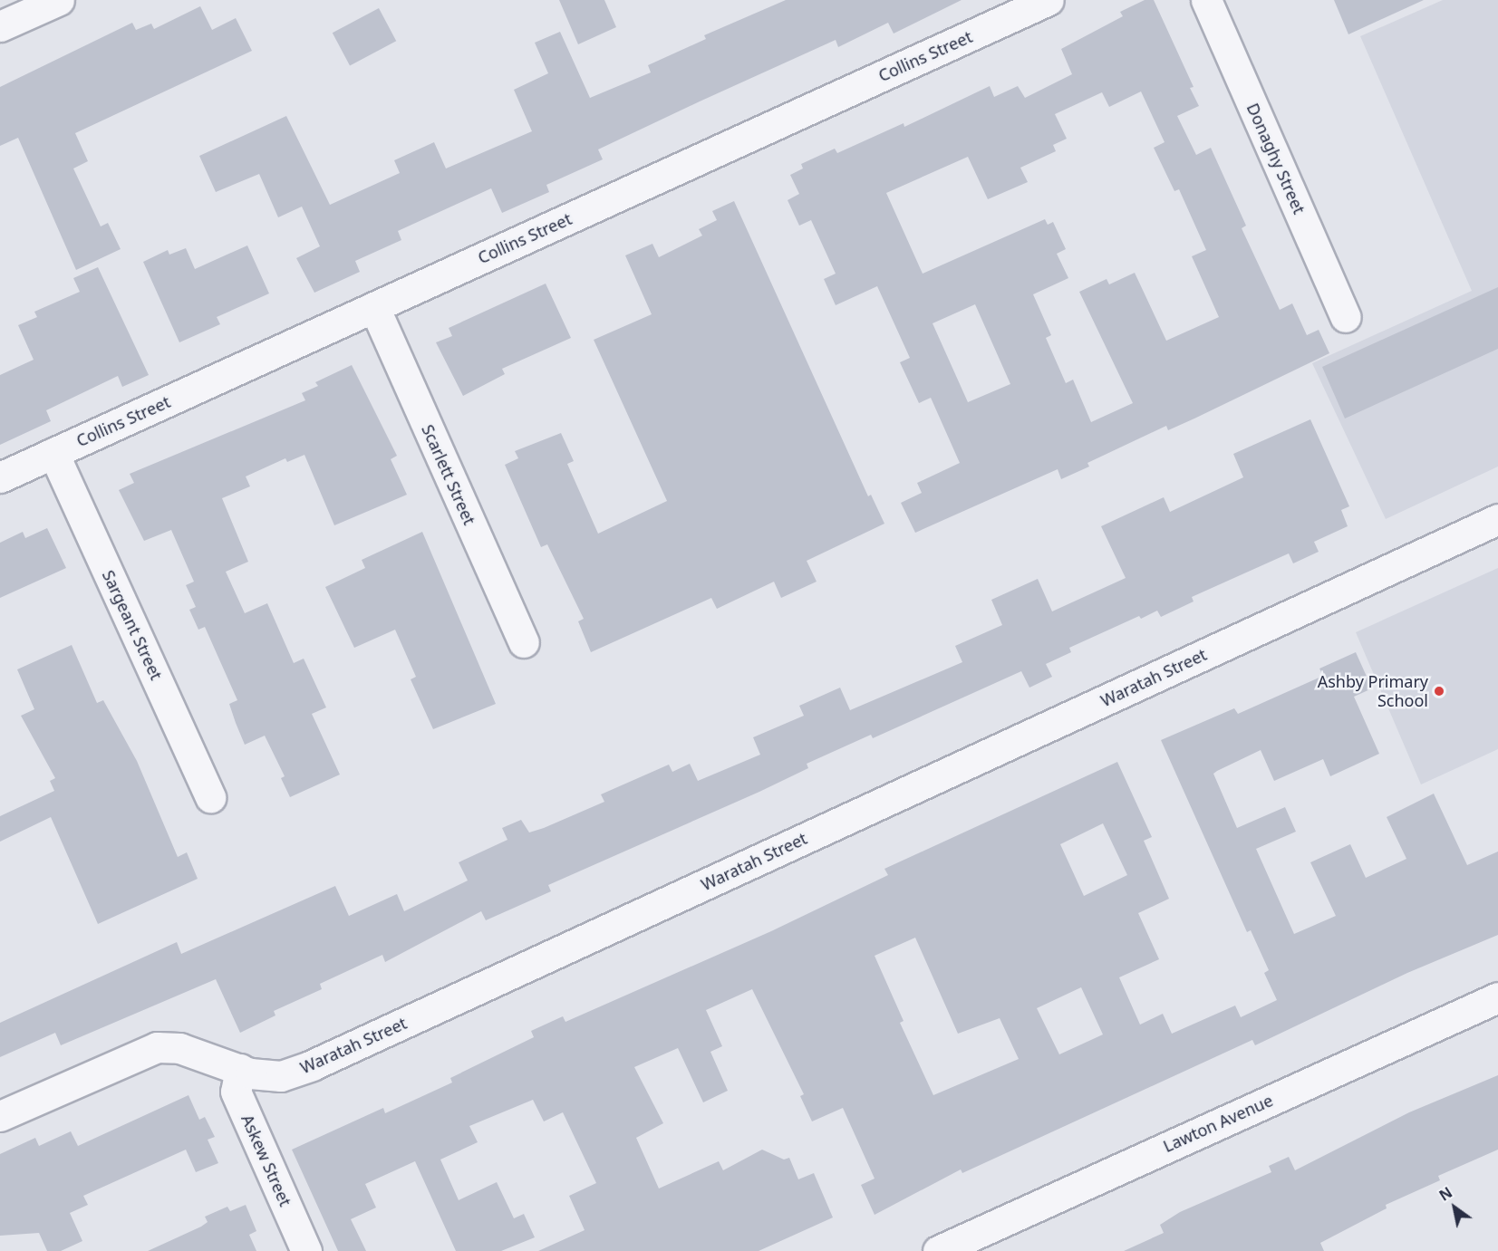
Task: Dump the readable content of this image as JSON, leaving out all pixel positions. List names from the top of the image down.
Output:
{
  "streets": {
    "street": [
      "Collins Street",
      "Donaghy Street",
      "Scarlett Street",
      "Sargeant Street",
      "Waratah Street",
      "Lawton Avenue",
      "Askew Street"
    ]
  },
  "crossings": [
    ["Collins Street", "Scarlett Street"],
    ["Collins Street", "Sargeant Street"],
    ["Waratah Street", "Askew Street"]
  ],
  "places": ["Ashby Primary School"],
  "north": "top left"
}
